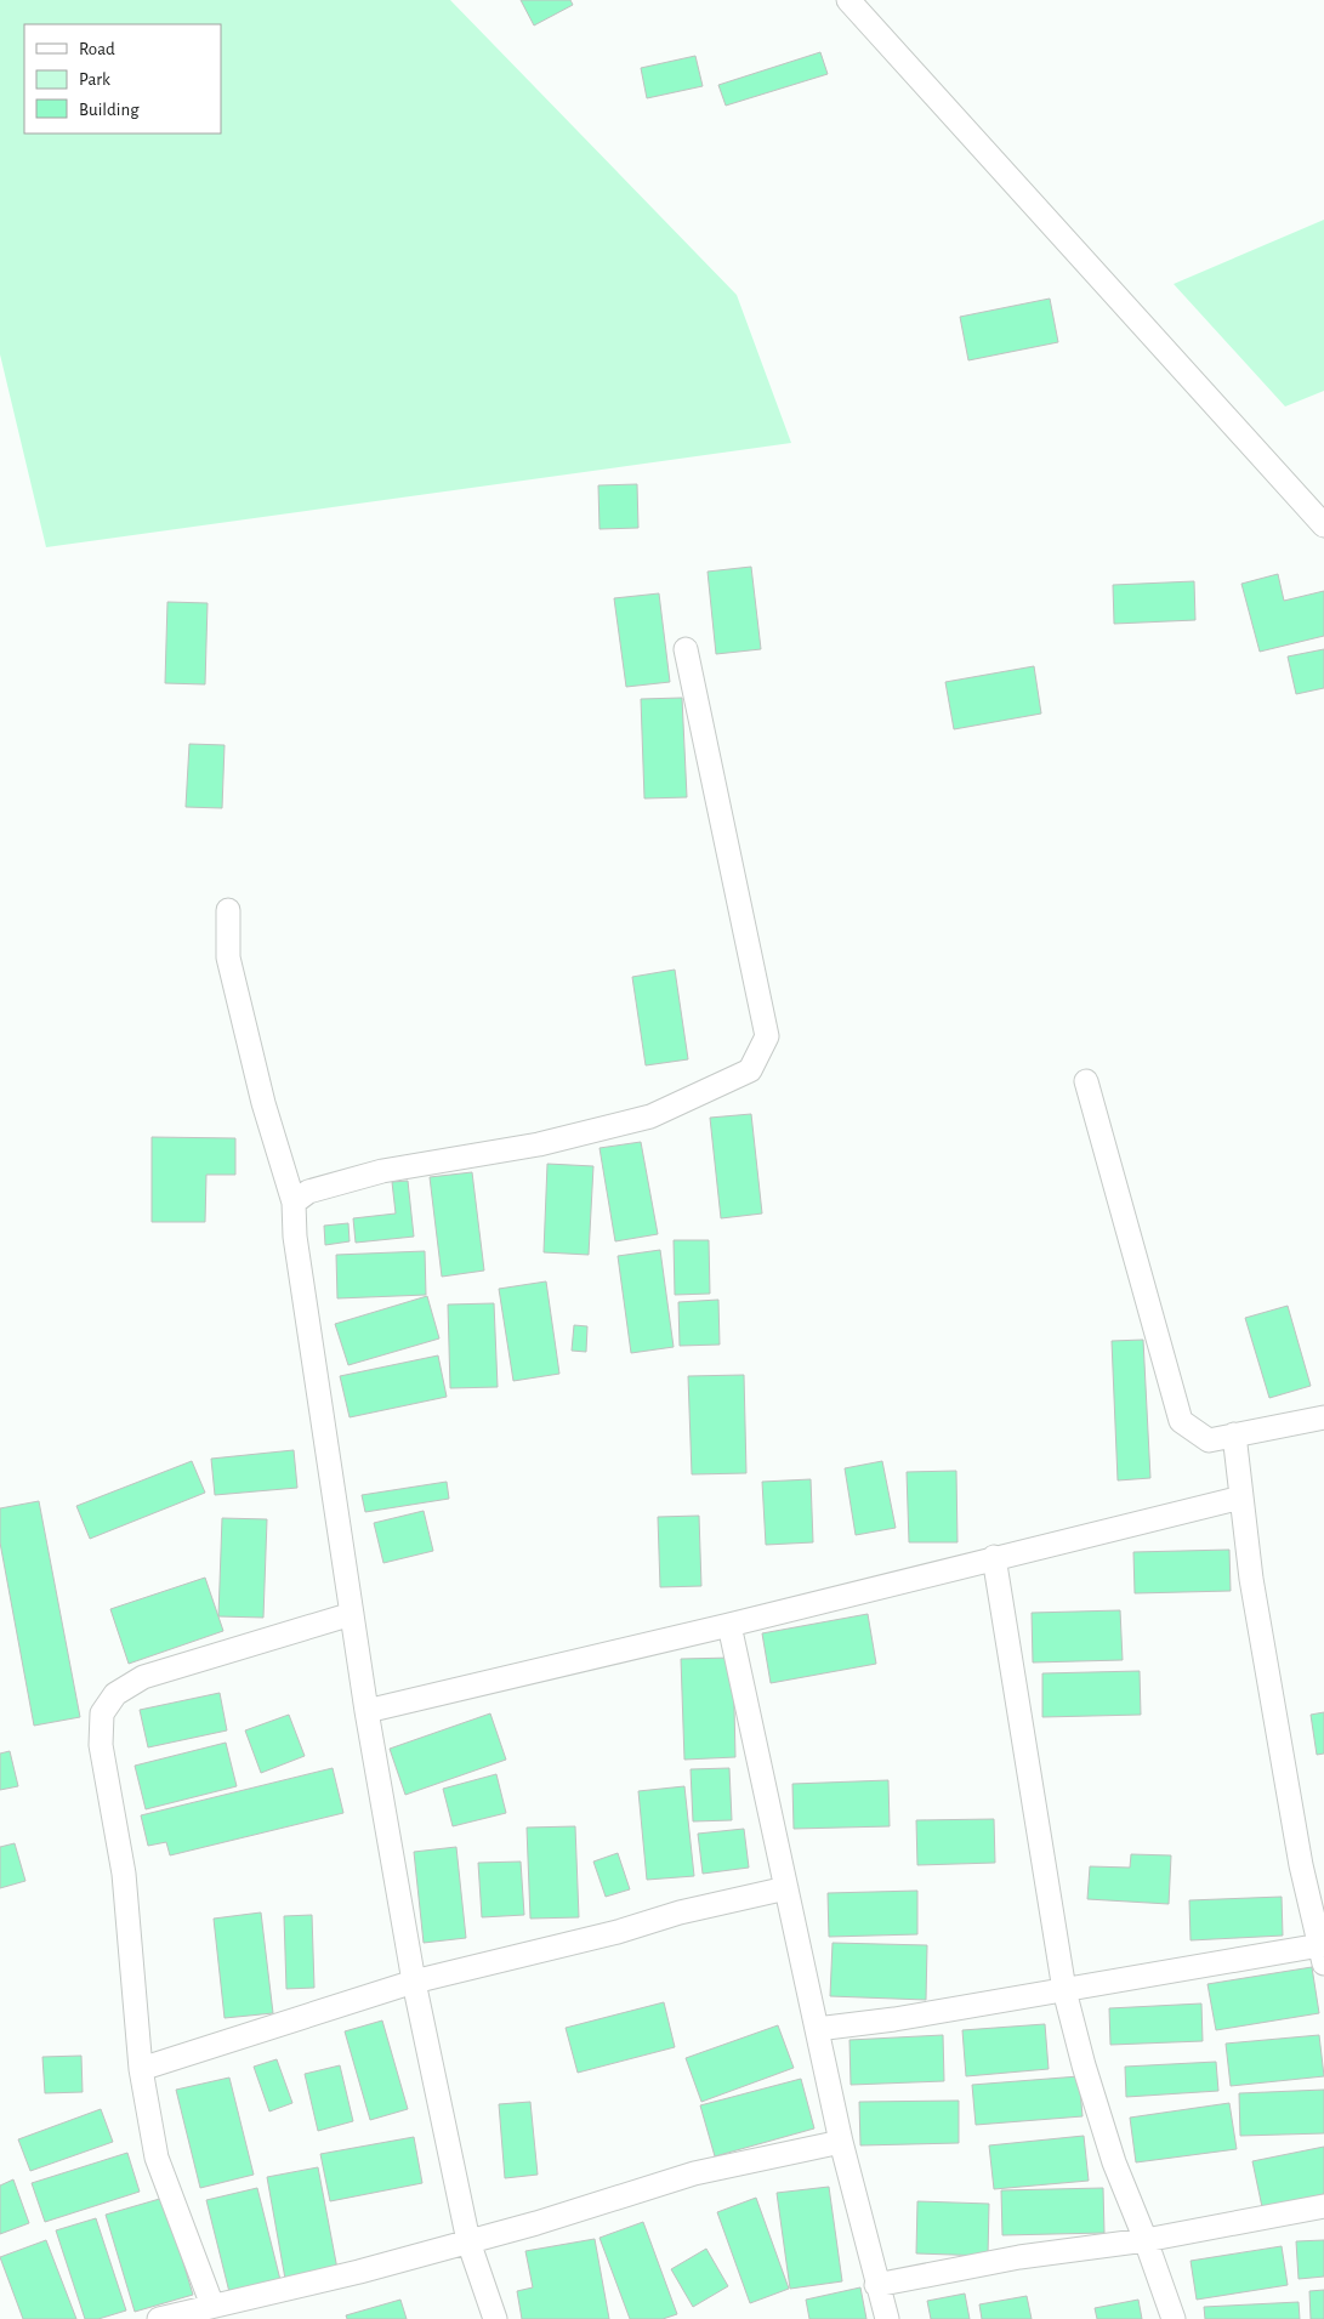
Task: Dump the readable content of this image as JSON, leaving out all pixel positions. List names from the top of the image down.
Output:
{
  "legend": ["Road", "Park", "Building"]
}
